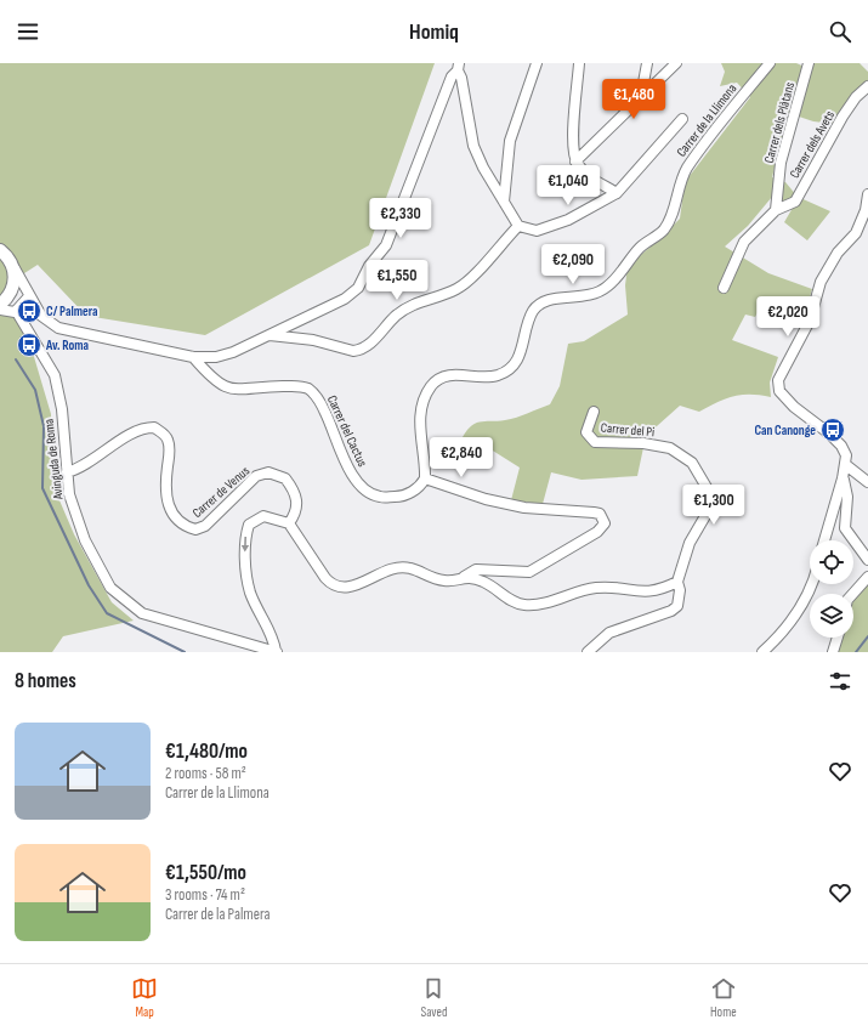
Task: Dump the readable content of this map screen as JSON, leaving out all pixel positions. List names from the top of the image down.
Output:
{
  "streets": {
    "street": [
      "Carrer de la Llimona",
      "Carrer dels Plàtans",
      "Carrer dels Avets",
      "Carrer del Pi",
      "Carrer del Cactus",
      "Avinguda de Roma",
      "Carrer de Venus"
    ]
  },
  "crossings": [
    ["Carrer de la Llimona", "Carrer del Cactus"],
    ["Carrer dels Plàtans", "Carrer dels Avets"],
    ["Avinguda de Roma", "Carrer de Venus"]
  ],
  "places": {
    "bus stop": ["C/ Palmera", "Av. Roma", "Can Canonge"]
  },
  "page": {
    "header": "Homiq",
    "price": [
      "€1,480",
      "€1,040",
      "€2,330",
      "€2,090",
      "€1,550",
      "€2,020",
      "€2,840",
      "€1,300"
    ],
    "heading": "8 homes",
    "list": [
      {
        "name": "€1,480/mo",
        "note": "2 rooms · 58 m² · Carrer de la Llimona"
      },
      {
        "name": "€1,550/mo",
        "note": "3 rooms · 74 m² · Carrer de la Palmera"
      }
    ],
    "tabs": ["Map", "Saved", "Home"]
  }
}
